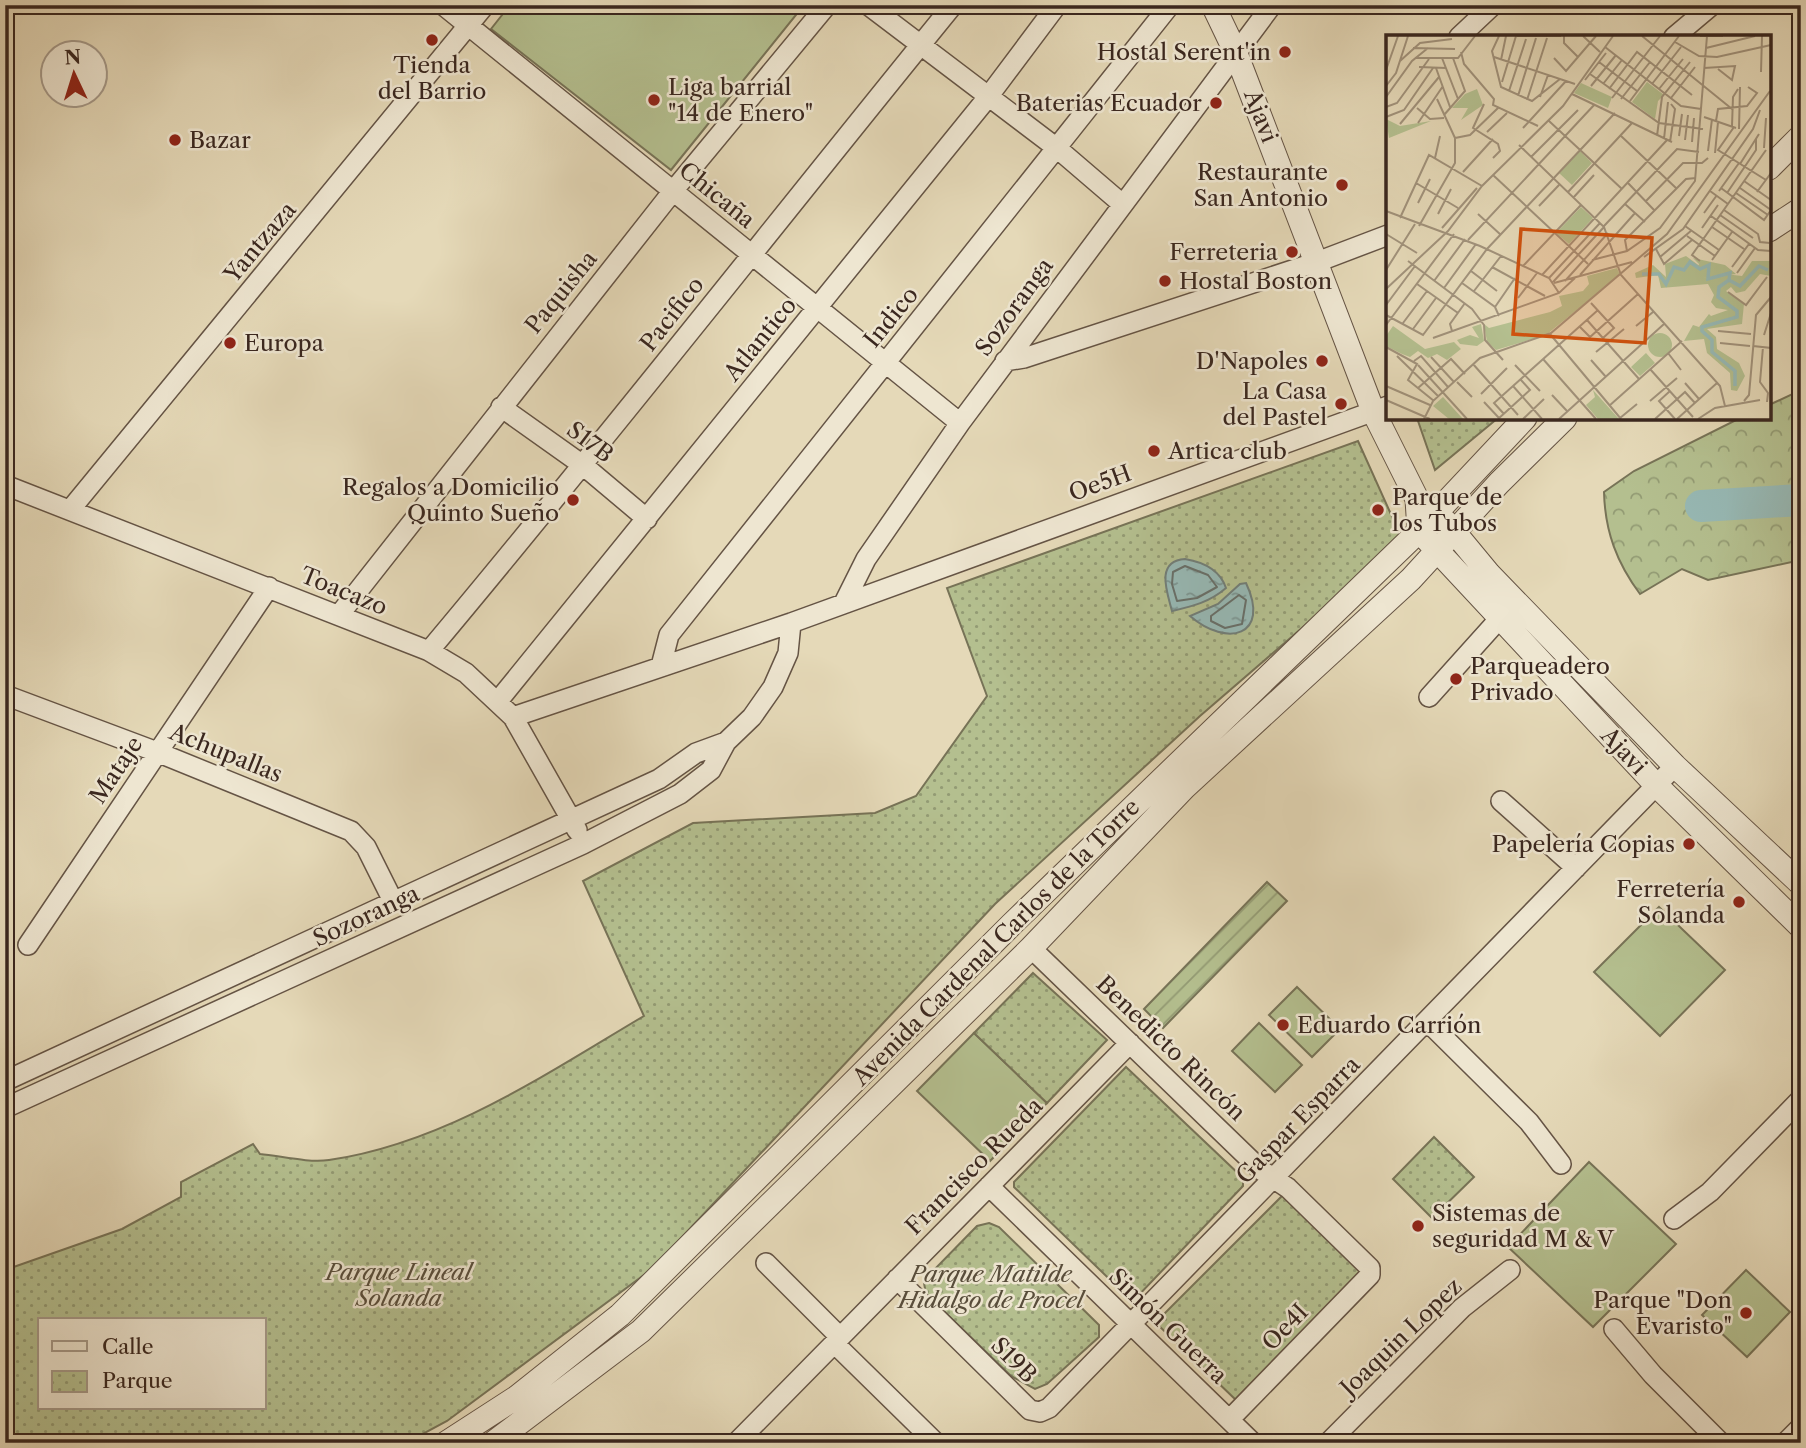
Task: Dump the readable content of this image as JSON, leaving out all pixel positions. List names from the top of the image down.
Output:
{
  "streets": {
    "street": [
      "Ajavi",
      "Chicaña",
      "Yantzaza",
      "Paquisha",
      "Sozoranga",
      "Pacifico",
      "Indico",
      "Atlantico",
      "S17B",
      "Oe5H",
      "Toacazo",
      "Achupallas",
      "Mataje",
      "Avenida Cardenal Carlos de la Torre",
      "Benedicto Rincón",
      "Gaspar Esparra",
      "Francisco Rueda",
      "Simón Guerra",
      "Oe4I",
      "Joaquin Lopez",
      "S19B"
    ]
  },
  "crossings": [
    ["Ajavi", "Sozoranga"],
    ["Ajavi", "Oe5H"],
    ["Ajavi", "Avenida Cardenal Carlos de la Torre"],
    ["Ajavi", "Gaspar Esparra"],
    ["Chicaña", "Yantzaza"],
    ["Chicaña", "Paquisha"],
    ["Chicaña", "Sozoranga"],
    ["Chicaña", "Pacifico"],
    ["Chicaña", "Indico"],
    ["Chicaña", "Atlantico"],
    ["Yantzaza", "Toacazo"],
    ["Paquisha", "S17B"],
    ["Paquisha", "Toacazo"],
    ["Sozoranga", "Oe5H"],
    ["Sozoranga", "Toacazo"],
    ["Sozoranga", "Achupallas"],
    ["Pacifico", "S17B"],
    ["Pacifico", "Toacazo"],
    ["Atlantico", "S17B"],
    ["Atlantico", "Toacazo"],
    ["Toacazo", "Mataje"],
    ["Achupallas", "Mataje"],
    ["Avenida Cardenal Carlos de la Torre", "Benedicto Rincón"],
    ["Benedicto Rincón", "Gaspar Esparra"],
    ["Benedicto Rincón", "Francisco Rueda"],
    ["Benedicto Rincón", "Oe4I"],
    ["Gaspar Esparra", "Simón Guerra"],
    ["Gaspar Esparra", "S19B"],
    ["Francisco Rueda", "Simón Guerra"],
    ["Francisco Rueda", "S19B"],
    ["Simón Guerra", "Oe4I"]
  ],
  "parks": ["Parque Lineal Solanda", "Parque Matilde Hidalgo de Procel"],
  "places": [
    "Tienda del Barrio",
    "Hostal Serent'in",
    "Liga barrial \"14 de Enero\"",
    "Baterias Ecuador",
    "Bazar",
    "Restaurante San Antonio",
    "Ferreteria",
    "Hostal Boston",
    "Europa",
    "D'Napoles",
    "La Casa del Pastel",
    "Artica club",
    "Regalos a Domicilio Quinto Sueño",
    "Parque de los Tubos",
    "Parqueadero Privado",
    "Papelería Copias",
    "Ferretería Solanda",
    "Eduardo Carrión",
    "Sistemas de seguridad M & V",
    "Parque \"Don Evaristo\""
  ],
  "legend": ["Calle", "Parque"],
  "north": "top"
}
